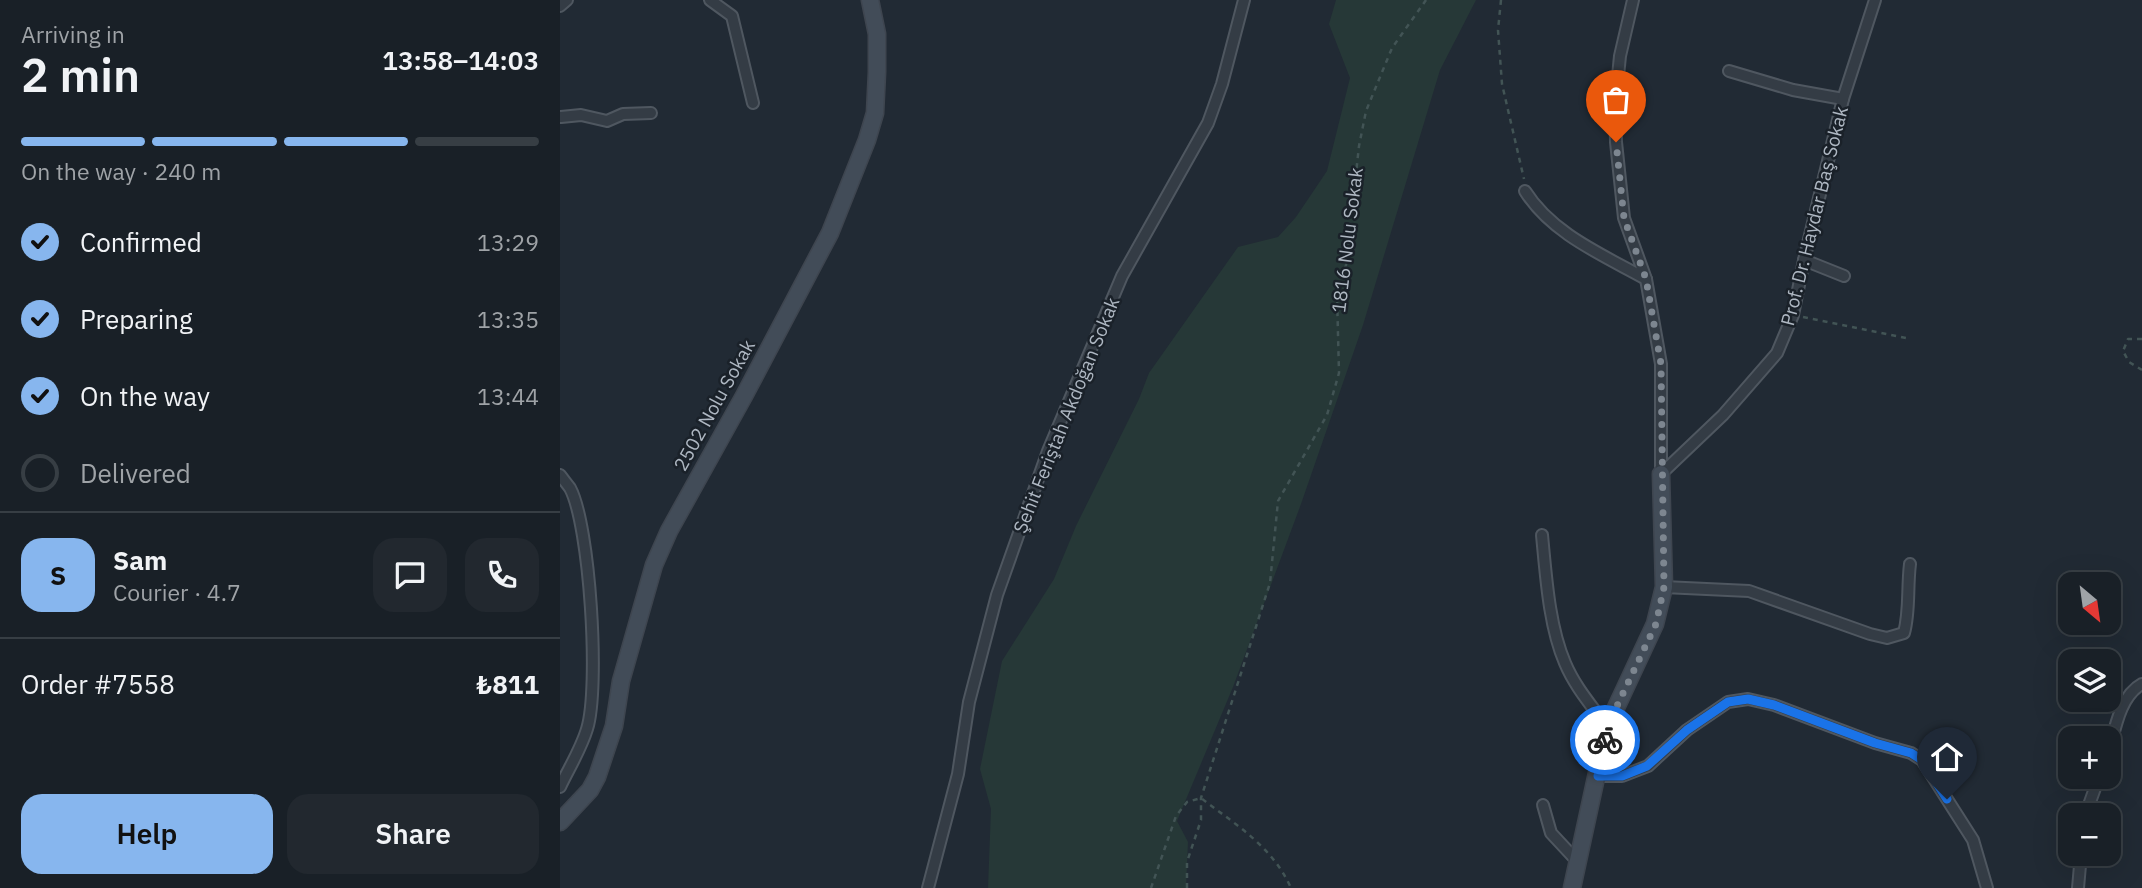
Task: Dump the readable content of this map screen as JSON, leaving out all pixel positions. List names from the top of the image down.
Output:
{
  "streets": {
    "street": ["Prof. Dr. Haydar Baş Sokak", "2502 Nolu Sokak", "Şehit Feriştah Akdoğan Sokak"],
    "path": ["1816 Nolu Sokak"]
  },
  "north": "bottom right",
  "page": {
    "heading": ["2 min", "Arriving in", "13:58–14:03"],
    "panel": [
      "Sam",
      "Courier · 4.7",
      "Order #7558",
      "₺811"
    ],
    "bar": "On the way · 240 m",
    "list": [
      ["Confirmed", "13:29"],
      ["Preparing", "13:35"],
      ["On the way", "13:44"],
      "Delivered"
    ],
    "round": "S",
    "map_buttons": ["+", "−"],
    "buttons": ["Help", "Share"]
  }
}
